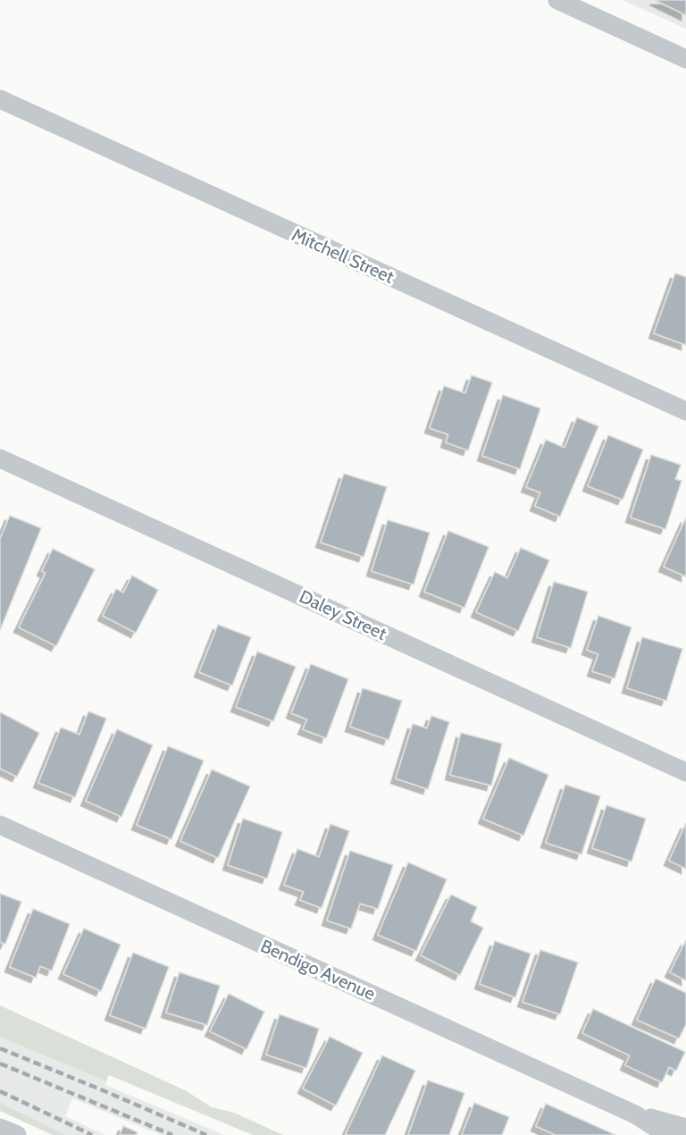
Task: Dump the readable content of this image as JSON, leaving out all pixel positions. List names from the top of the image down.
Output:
{
  "streets": {
    "street": ["Mitchell Street", "Daley Street", "Bendigo Avenue"]
  }
}
